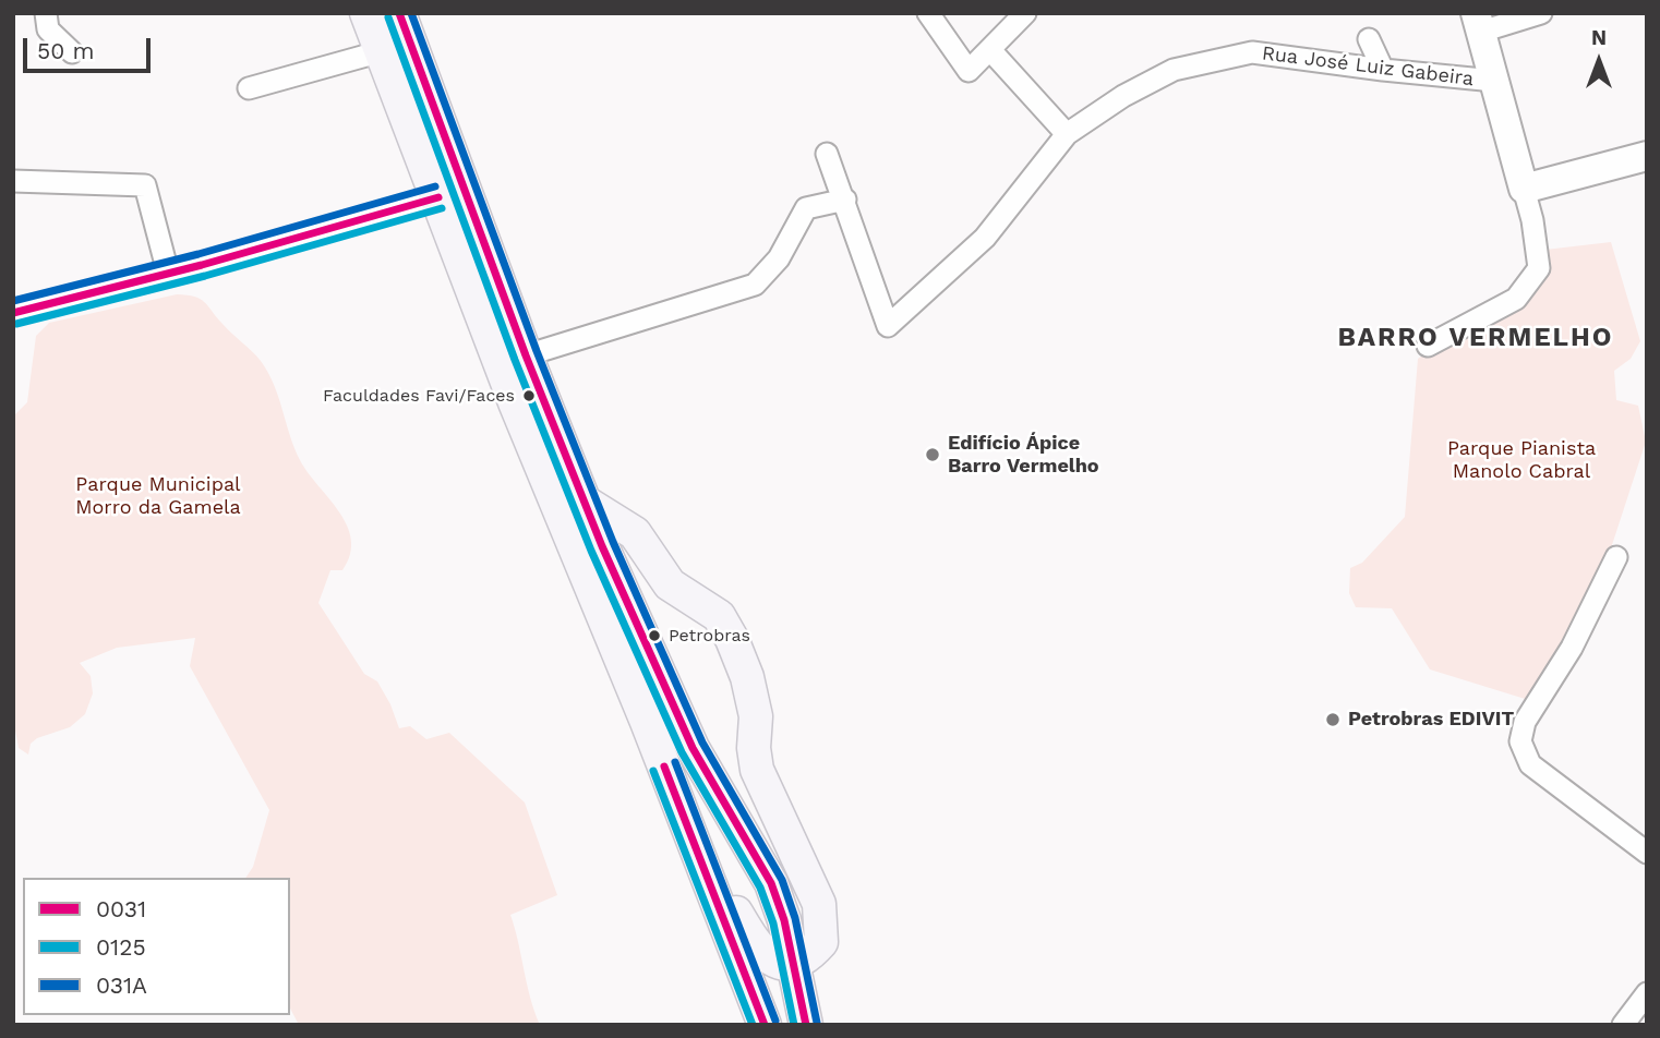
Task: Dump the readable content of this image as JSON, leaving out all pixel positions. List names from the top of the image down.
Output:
{
  "streets": {
    "street": ["Rua José Luiz Gabeira"]
  },
  "districts": ["BARRO VERMELHO"],
  "parks": ["Parque Pianista Manolo Cabral", "Parque Municipal Morro da Gamela"],
  "places": [
    "Faculdades Favi/Faces",
    "Edifício Ápice Barro Vermelho",
    "Petrobras",
    "Petrobras EDIVIT"
  ],
  "lines": ["transit line 0031", "transit line 031A", "transit line 0125"],
  "legend": ["0031", "0125", "031A"],
  "scale_bar": "50 m",
  "north": "top"
}
